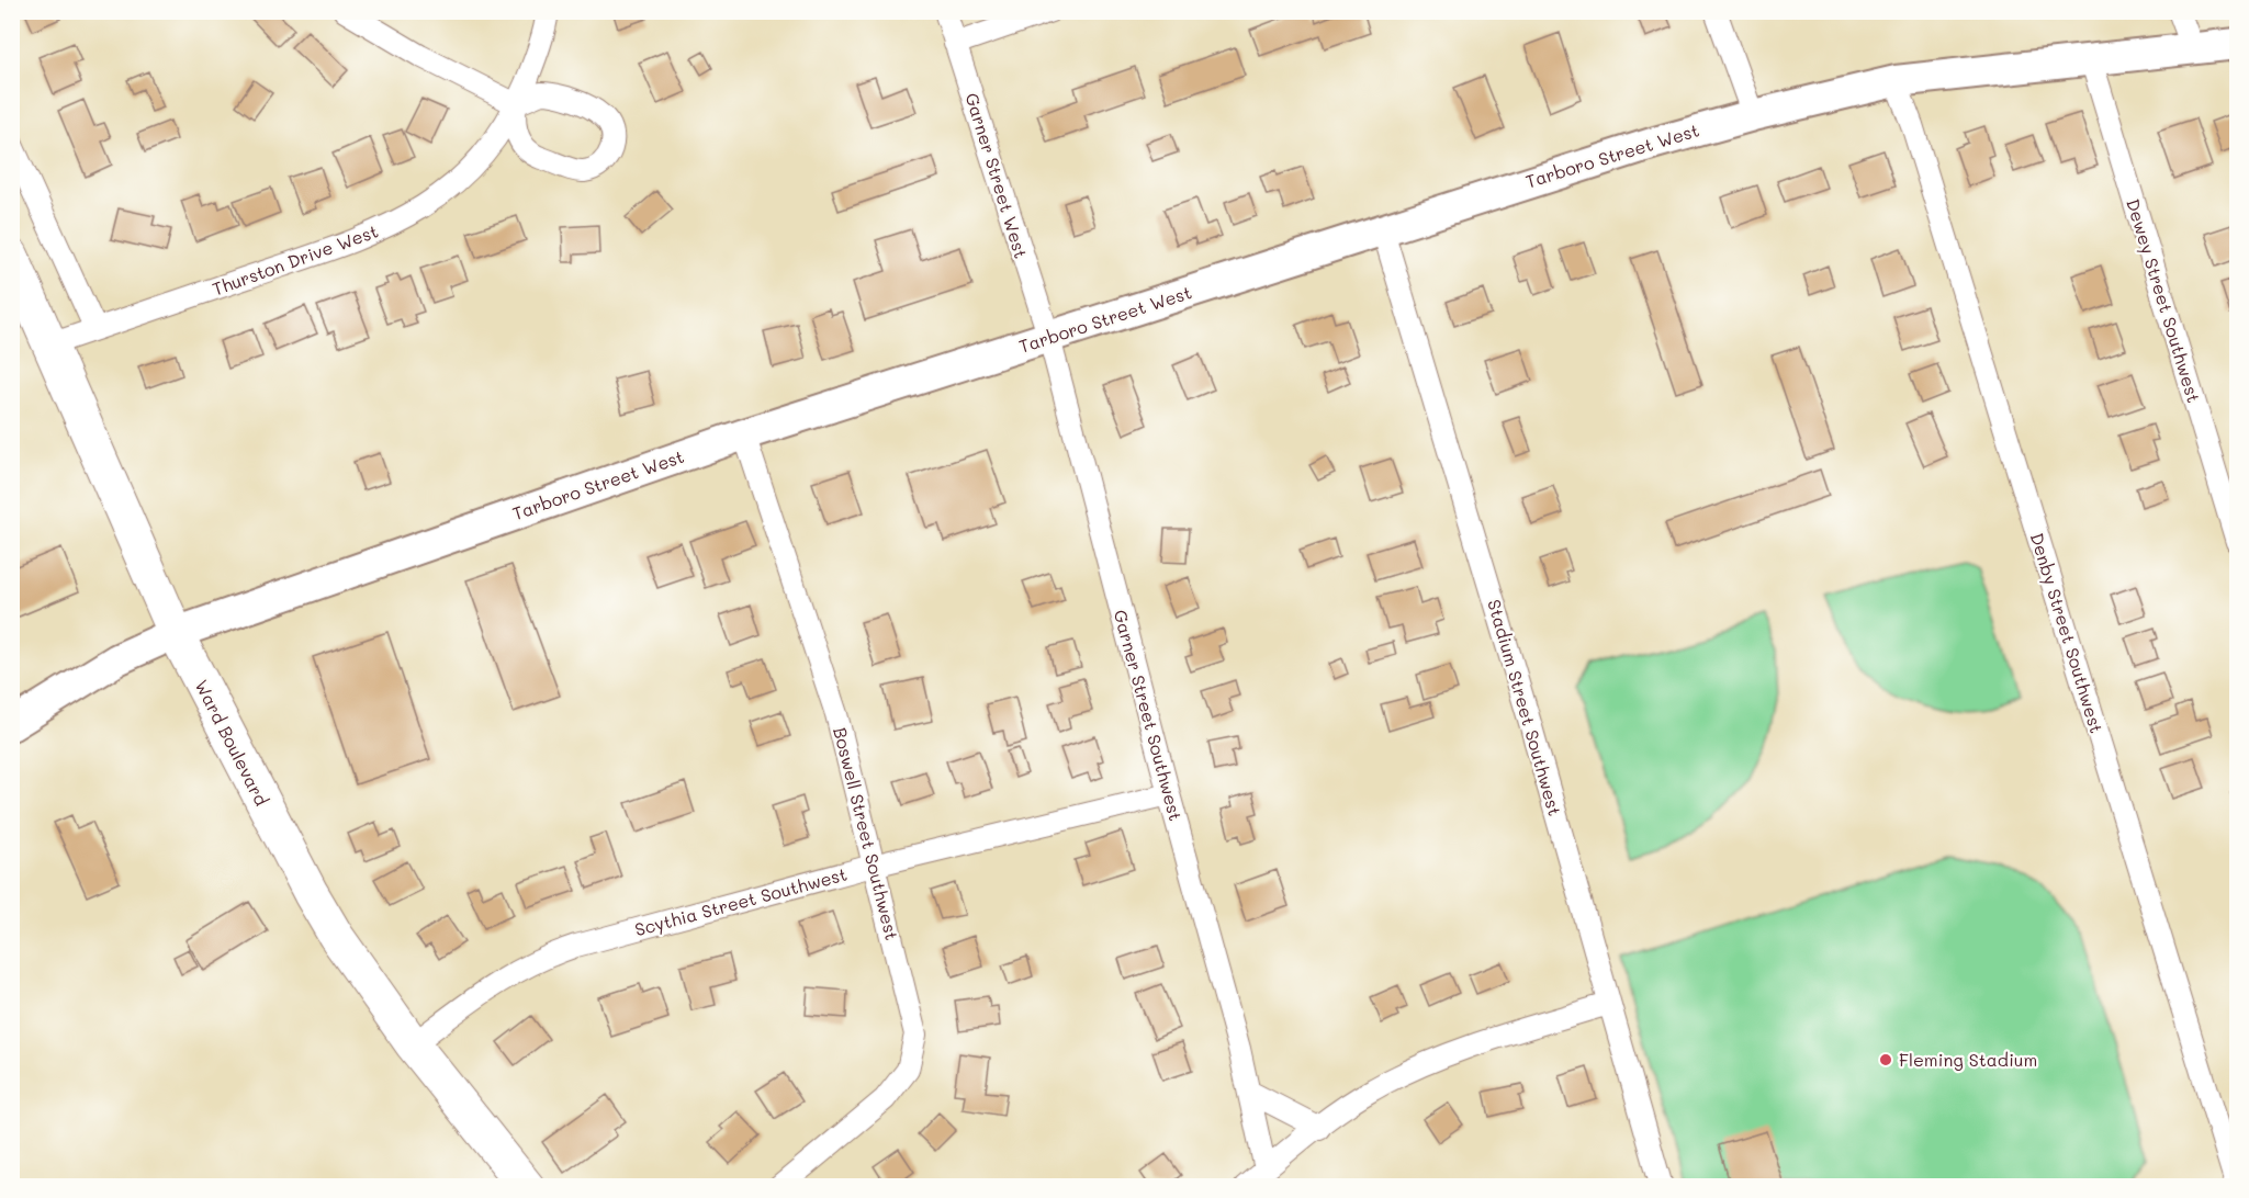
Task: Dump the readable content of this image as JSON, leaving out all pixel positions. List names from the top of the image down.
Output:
{
  "streets": {
    "main road": ["Tarboro Street West", "Ward Boulevard"],
    "street": [
      "Garner Street West",
      "Thurston Drive West",
      "Dewey Street Southwest",
      "Denby Street Southwest",
      "Stadium Street Southwest",
      "Garner Street Southwest",
      "Boswell Street Southwest",
      "Scythia Street Southwest"
    ]
  },
  "crossings": [
    ["Tarboro Street West", "Garner Street West"],
    ["Tarboro Street West", "Dewey Street Southwest"],
    ["Tarboro Street West", "Denby Street Southwest"],
    ["Tarboro Street West", "Stadium Street Southwest"],
    ["Tarboro Street West", "Garner Street Southwest"],
    ["Tarboro Street West", "Ward Boulevard"],
    ["Tarboro Street West", "Boswell Street Southwest"],
    ["Garner Street West", "Garner Street Southwest"],
    ["Thurston Drive West", "Ward Boulevard"],
    ["Garner Street Southwest", "Scythia Street Southwest"],
    ["Ward Boulevard", "Scythia Street Southwest"],
    ["Boswell Street Southwest", "Scythia Street Southwest"]
  ],
  "places": ["Fleming Stadium"]
}
